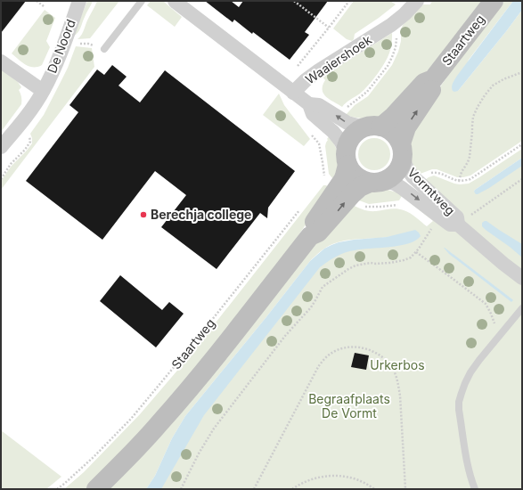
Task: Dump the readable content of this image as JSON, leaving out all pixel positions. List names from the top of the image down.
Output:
{
  "streets": {
    "main road": ["Staartweg"],
    "street": ["De Noord", "Waaiershoek", "Vormtweg"]
  },
  "crossings": [
    ["Staartweg", "Vormtweg"]
  ],
  "parks": ["Urkerbos", "Begraafplaats De Vormt"],
  "places": ["Berechja college"]
}
